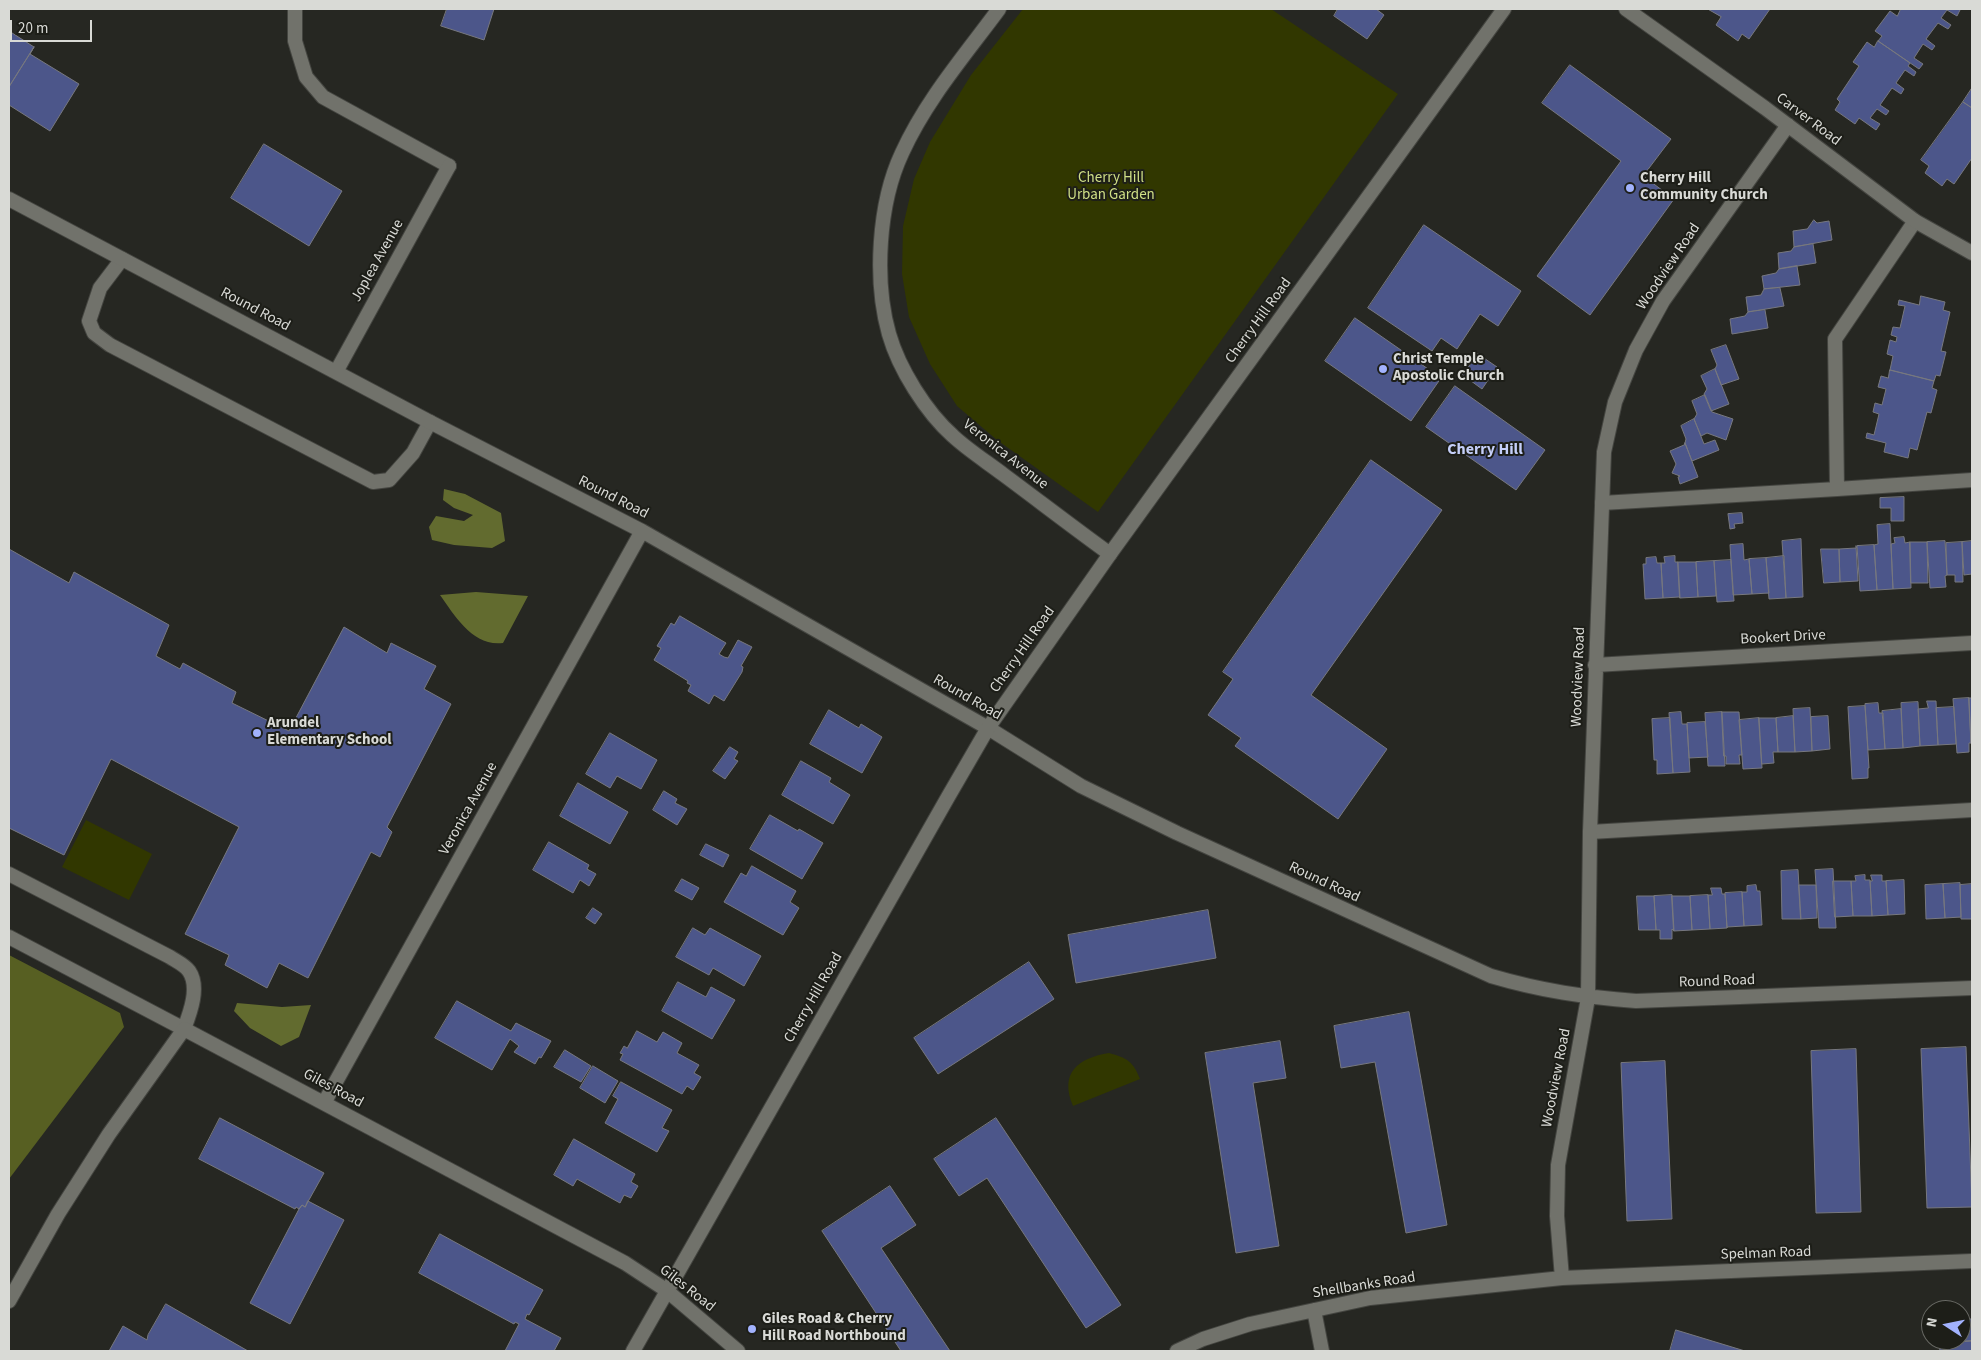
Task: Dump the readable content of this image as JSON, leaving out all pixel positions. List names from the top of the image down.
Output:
{
  "streets": {
    "street": [
      "Carver Road",
      "Joplea Avenue",
      "Woodview Road",
      "Round Road",
      "Cherry Hill Road",
      "Veronica Avenue",
      "Bookert Drive",
      "Giles Road",
      "Spelman Road",
      "Shellbanks Road"
    ]
  },
  "crossings": [
    ["Carver Road", "Woodview Road"],
    ["Joplea Avenue", "Round Road"],
    ["Woodview Road", "Round Road"],
    ["Woodview Road", "Bookert Drive"],
    ["Woodview Road", "Spelman Road"],
    ["Woodview Road", "Shellbanks Road"],
    ["Round Road", "Cherry Hill Road"],
    ["Round Road", "Veronica Avenue"],
    ["Cherry Hill Road", "Veronica Avenue"],
    ["Cherry Hill Road", "Giles Road"],
    ["Veronica Avenue", "Giles Road"],
    ["Spelman Road", "Shellbanks Road"]
  ],
  "districts": ["Cherry Hill"],
  "parks": ["Cherry Hill Urban Garden"],
  "places": [
    "Cherry Hill Community Church",
    "Christ Temple Apostolic Church",
    "Arundel Elementary School",
    "Giles Road & Cherry Hill Road Northbound"
  ],
  "scale_bar": "20 m",
  "north": "left"
}
